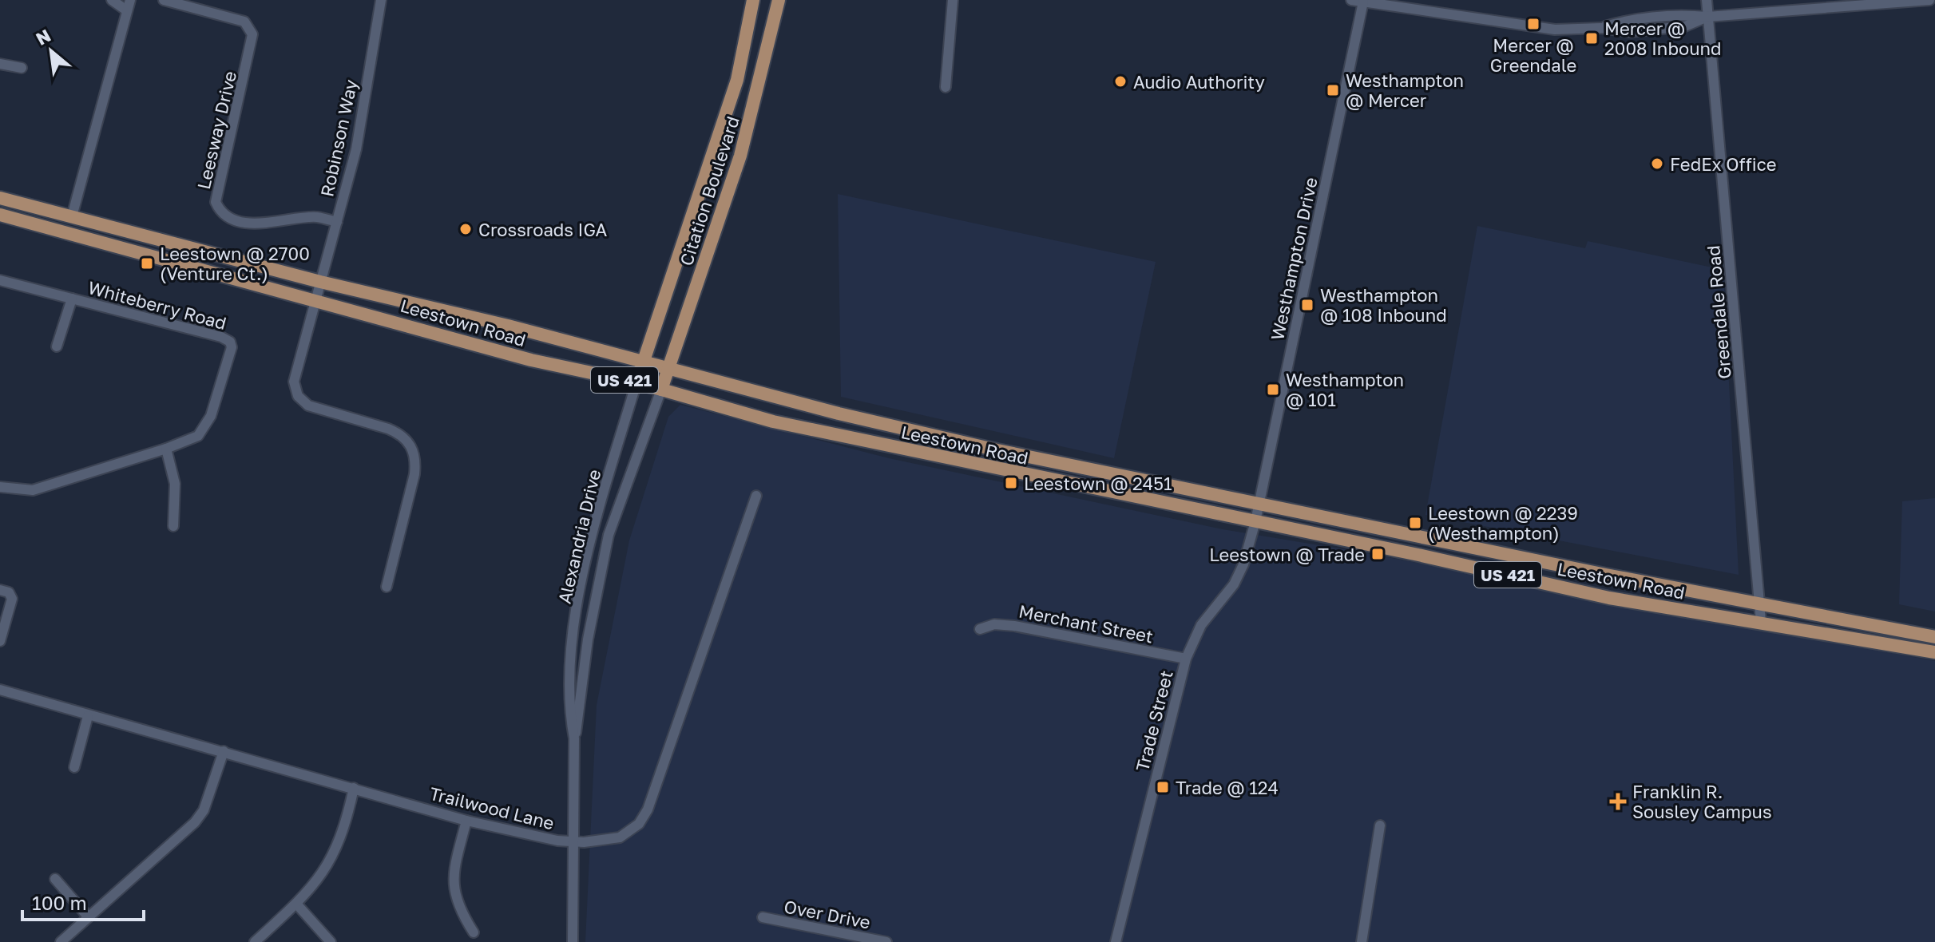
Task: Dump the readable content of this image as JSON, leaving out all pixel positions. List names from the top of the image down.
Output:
{
  "streets": {
    "main road": ["Citation Boulevard", "Leestown Road", "US 421"],
    "street": [
      "Leesway Drive",
      "Robinson Way",
      "Westhampton Drive",
      "Whiteberry Road",
      "Greendale Road",
      "Alexandria Drive",
      "Merchant Street",
      "Trade Street",
      "Trailwood Lane",
      "Over Drive"
    ]
  },
  "crossings": [
    ["Leesway Drive", "Robinson Way"],
    ["Robinson Way", "Leestown Road"],
    ["Citation Boulevard", "Leestown Road"],
    ["Citation Boulevard", "Alexandria Drive"],
    ["Westhampton Drive", "Leestown Road"],
    ["Westhampton Drive", "Trade Street"],
    ["Greendale Road", "Leestown Road"],
    ["Leestown Road", "Alexandria Drive"],
    ["Leestown Road", "Trade Street"],
    ["Alexandria Drive", "Trailwood Lane"],
    ["Merchant Street", "Trade Street"]
  ],
  "places": {
    "transit": [
      "Mercer @ Greendale",
      "Mercer @ 2008 Inbound",
      "Westhampton @ Mercer",
      "Leestown @ 2700 (Venture Ct.)",
      "Westhampton @ 108 Inbound",
      "Westhampton @ 101",
      "Leestown @ 2451",
      "Leestown @ 2239 (Westhampton)",
      "Leestown @ Trade",
      "Trade @ 124"
    ],
    "other": ["Audio Authority", "FedEx Office", "Crossroads IGA"],
    "health": ["Franklin R. Sousley Campus"]
  },
  "scale_bar": "100 m",
  "north": "top left"
}
